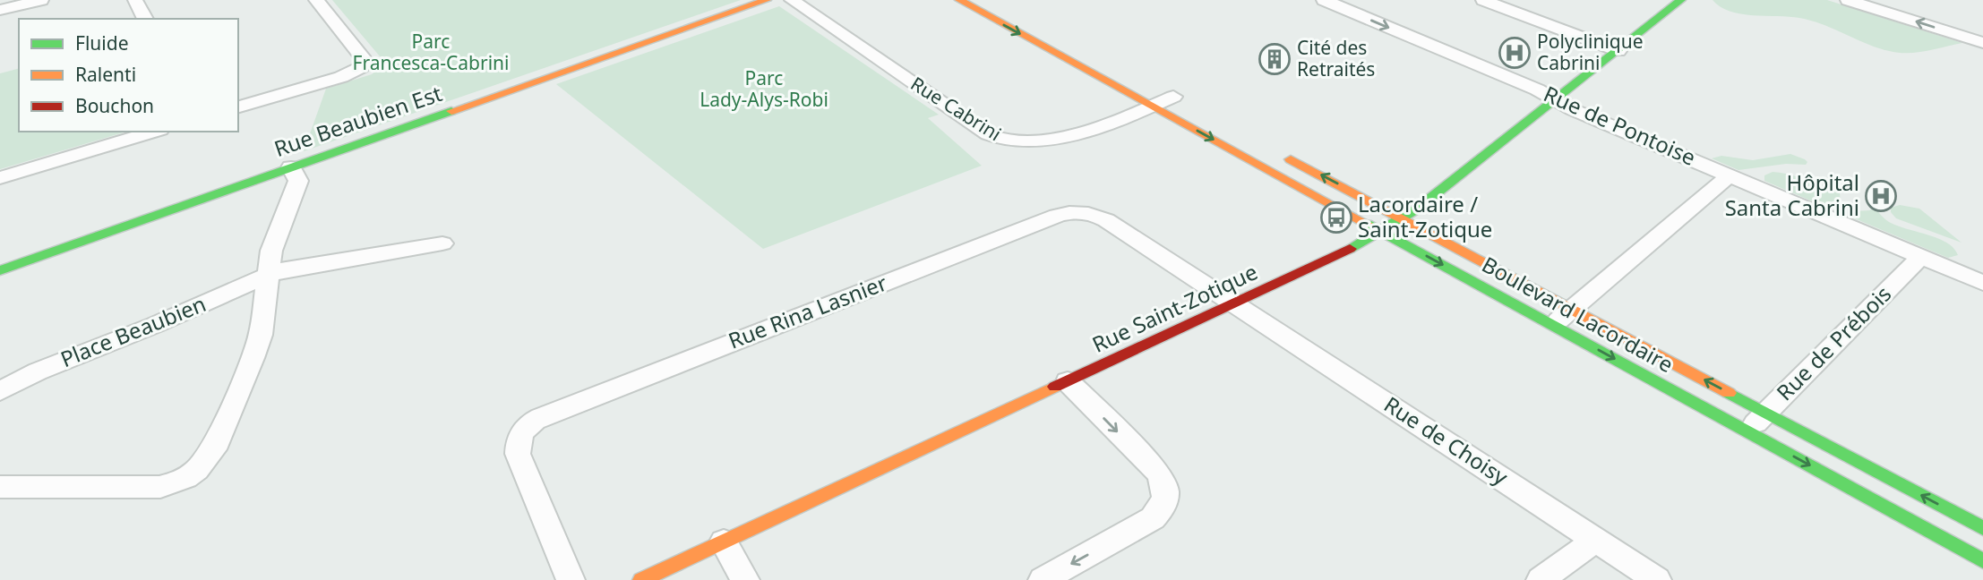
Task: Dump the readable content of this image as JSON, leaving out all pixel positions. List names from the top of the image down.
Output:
{
  "streets": {
    "street": [
      "Rue Cabrini",
      "Rue Beaubien Est",
      "Rue de Pontoise",
      "Rue Saint-Zotique",
      "Rue Rina Lasnier",
      "Boulevard Lacordaire",
      "Place Beaubien",
      "Rue de Prébois",
      "Rue de Choisy"
    ]
  },
  "crossings": [
    ["Rue Cabrini", "Boulevard Lacordaire"],
    ["Rue de Pontoise", "Rue Saint-Zotique"],
    ["Rue de Pontoise", "Rue de Prébois"],
    ["Rue Saint-Zotique", "Rue Rina Lasnier"],
    ["Rue Saint-Zotique", "Boulevard Lacordaire"],
    ["Rue Saint-Zotique", "Rue de Choisy"],
    ["Rue Rina Lasnier", "Rue de Choisy"],
    ["Boulevard Lacordaire", "Rue de Prébois"]
  ],
  "parks": ["Parc Francesca-Cabrini", "Parc Lady-Alys-Robi"],
  "places": {
    "hospital": ["Polyclinique Cabrini", "Hôpital Santa Cabrini"],
    "building": ["Cité des Retraités"],
    "bus stop": ["Lacordaire / Saint-Zotique"]
  },
  "legend": ["Fluide", "Ralenti", "Bouchon"]
}
